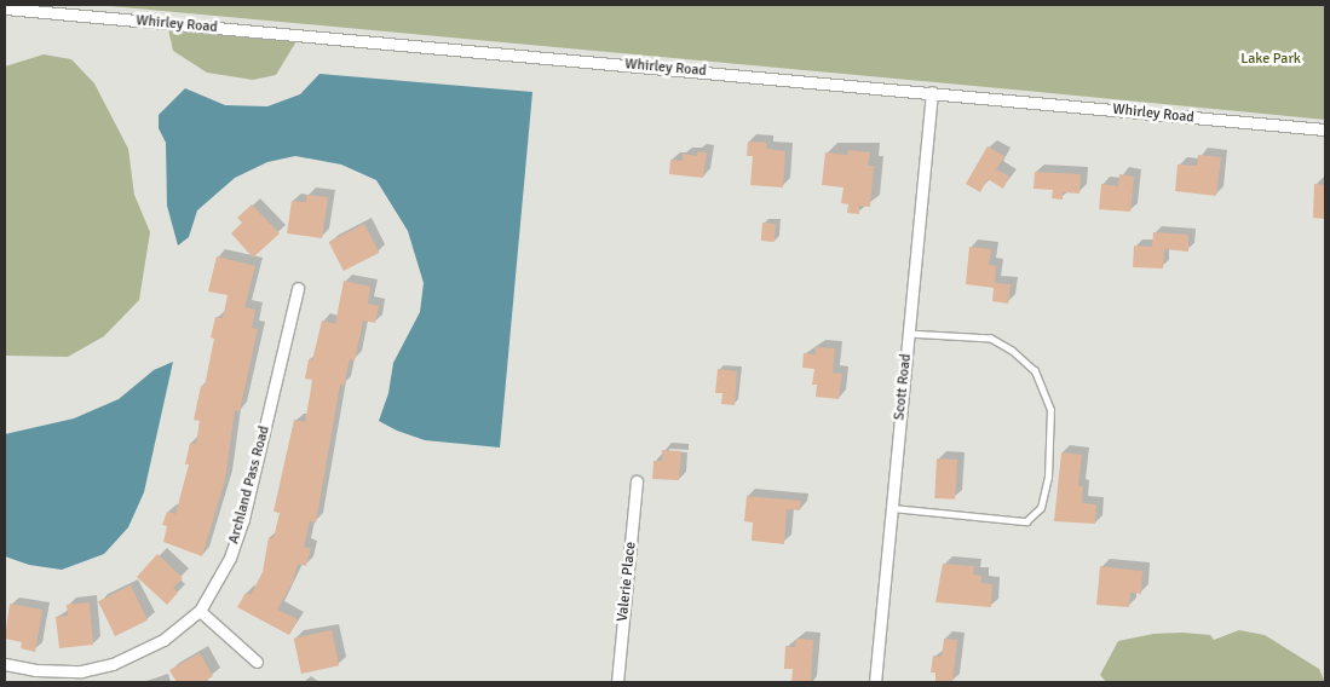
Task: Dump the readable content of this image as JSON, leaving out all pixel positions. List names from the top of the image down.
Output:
{
  "streets": {
    "street": [
      "Whirley Road",
      "Scott Road",
      "Archland Pass Road",
      "Valerie Place"
    ]
  },
  "crossings": [
    ["Whirley Road", "Scott Road"]
  ],
  "parks": ["Lake Park"]
}
